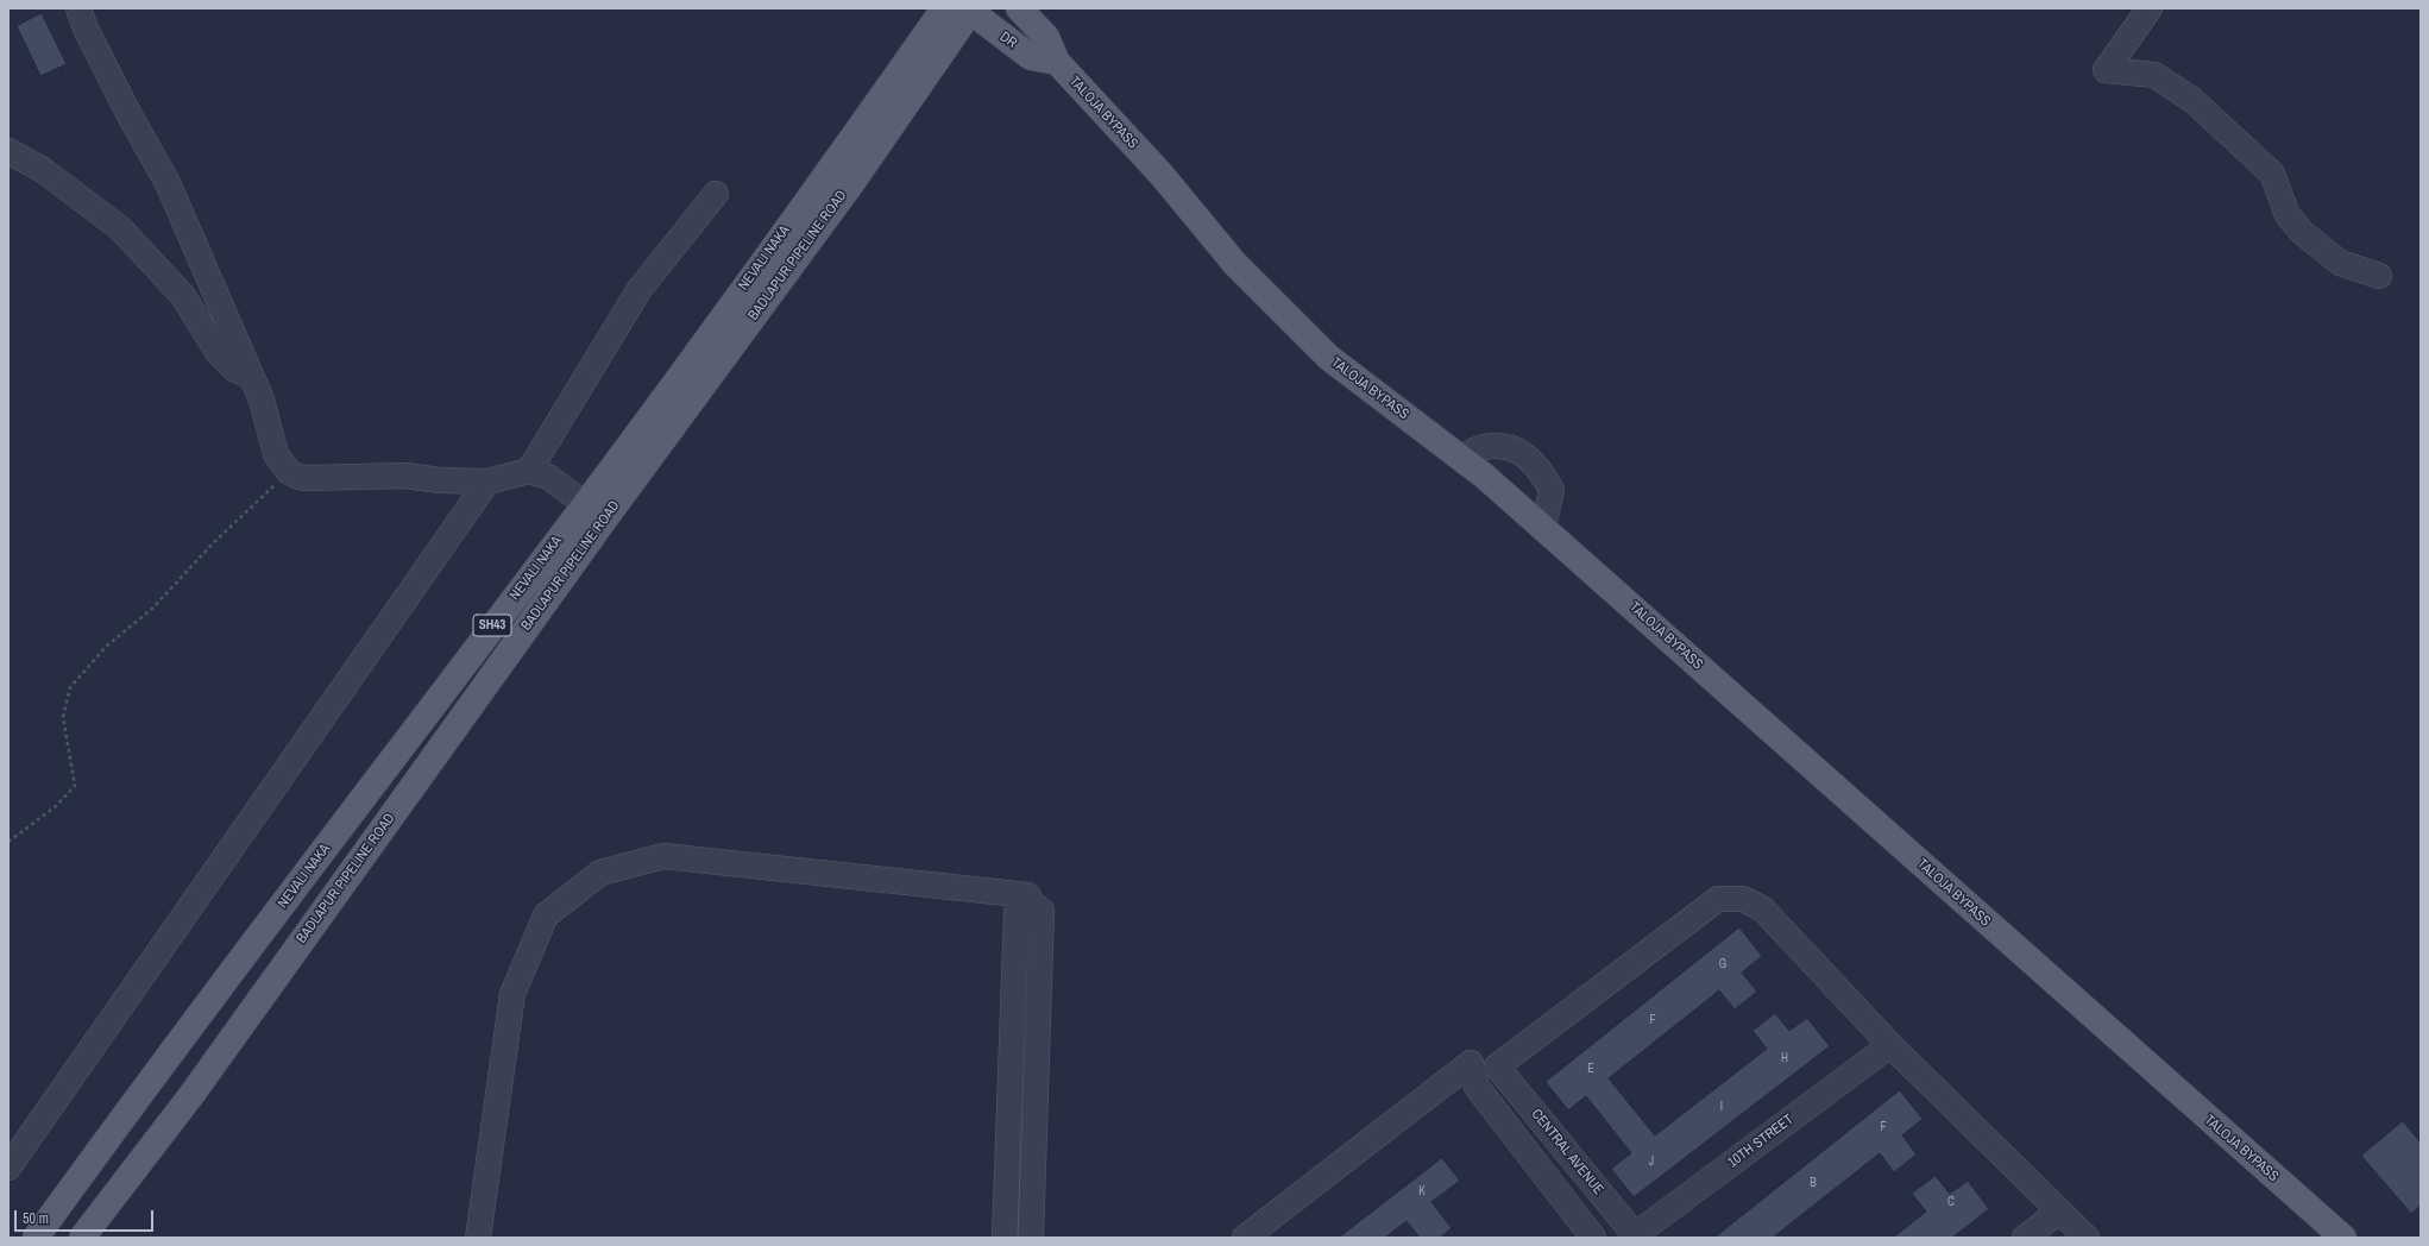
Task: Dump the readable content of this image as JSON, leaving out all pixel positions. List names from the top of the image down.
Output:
{
  "streets": {
    "main road": [
      "DR",
      "TALOJA BYPASS",
      "BADLAPUR PIPELINE ROAD",
      "NEVALI NAKA",
      "SH43"
    ],
    "street": ["10TH STREET", "CENTRAL AVENUE"]
  },
  "crossings": [
    ["DR", "TALOJA BYPASS"],
    ["DR", "BADLAPUR PIPELINE ROAD"],
    ["BADLAPUR PIPELINE ROAD", "NEVALI NAKA"],
    ["10TH STREET", "CENTRAL AVENUE"]
  ],
  "house_numbers": [
    "G",
    "F",
    "H",
    "E",
    "I",
    "F",
    "J",
    "B",
    "K",
    "C"
  ],
  "scale_bar": "50 m"
}
